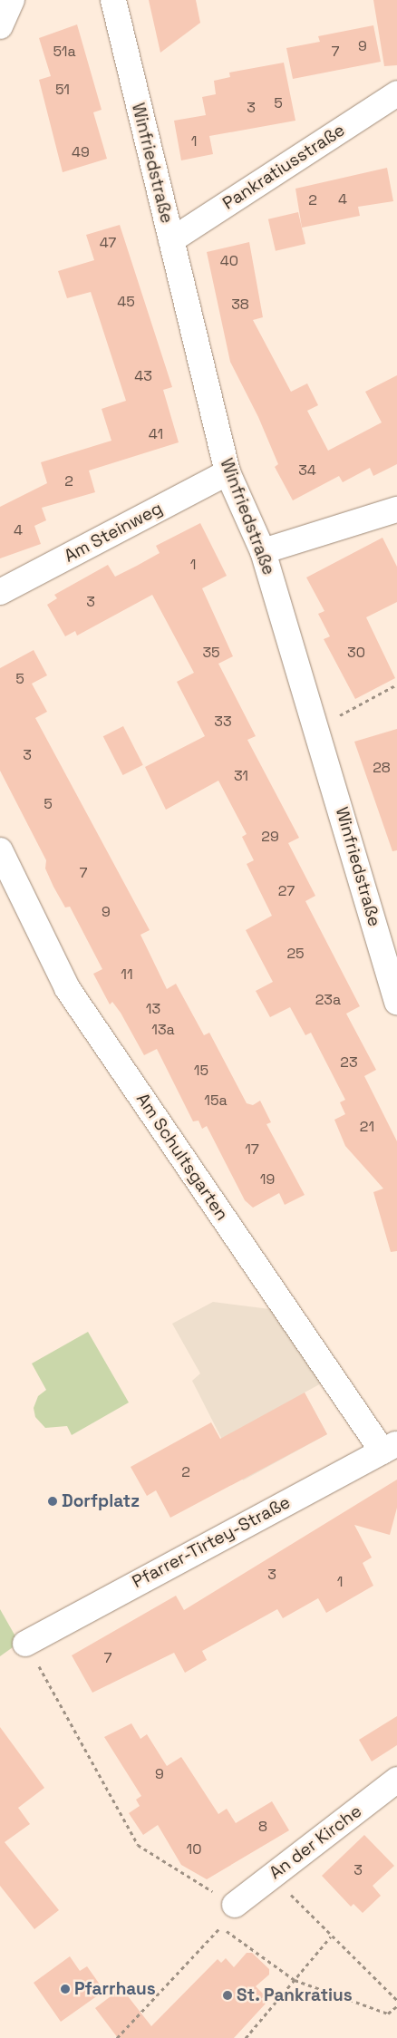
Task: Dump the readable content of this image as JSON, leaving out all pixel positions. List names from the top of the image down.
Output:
{
  "streets": {
    "street": [
      "Winfriedstraße",
      "Pankratiusstraße",
      "Am Steinweg",
      "Am Schultsgarten",
      "Pfarrer-Tirtey-Straße",
      "An der Kirche"
    ]
  },
  "crossings": [
    ["Winfriedstraße", "Pankratiusstraße"],
    ["Winfriedstraße", "Am Steinweg"],
    ["Am Schultsgarten", "Pfarrer-Tirtey-Straße"]
  ],
  "places": ["Dorfplatz", "Pfarrhaus", "St. Pankratius"],
  "house_numbers": [
    "9",
    "51a",
    "7",
    "51",
    "5",
    "3",
    "1",
    "49",
    "4",
    "2",
    "47",
    "40",
    "45",
    "38",
    "43",
    "41",
    "34",
    "2",
    "4",
    "1",
    "3",
    "35",
    "30",
    "5",
    "33",
    "3",
    "28",
    "31",
    "5",
    "29",
    "7",
    "27",
    "9",
    "25",
    "11",
    "23a",
    "13",
    "13a",
    "23",
    "15",
    "15a",
    "21",
    "17",
    "19",
    "2",
    "3",
    "1",
    "7",
    "9",
    "8",
    "10",
    "3"
  ]
}
